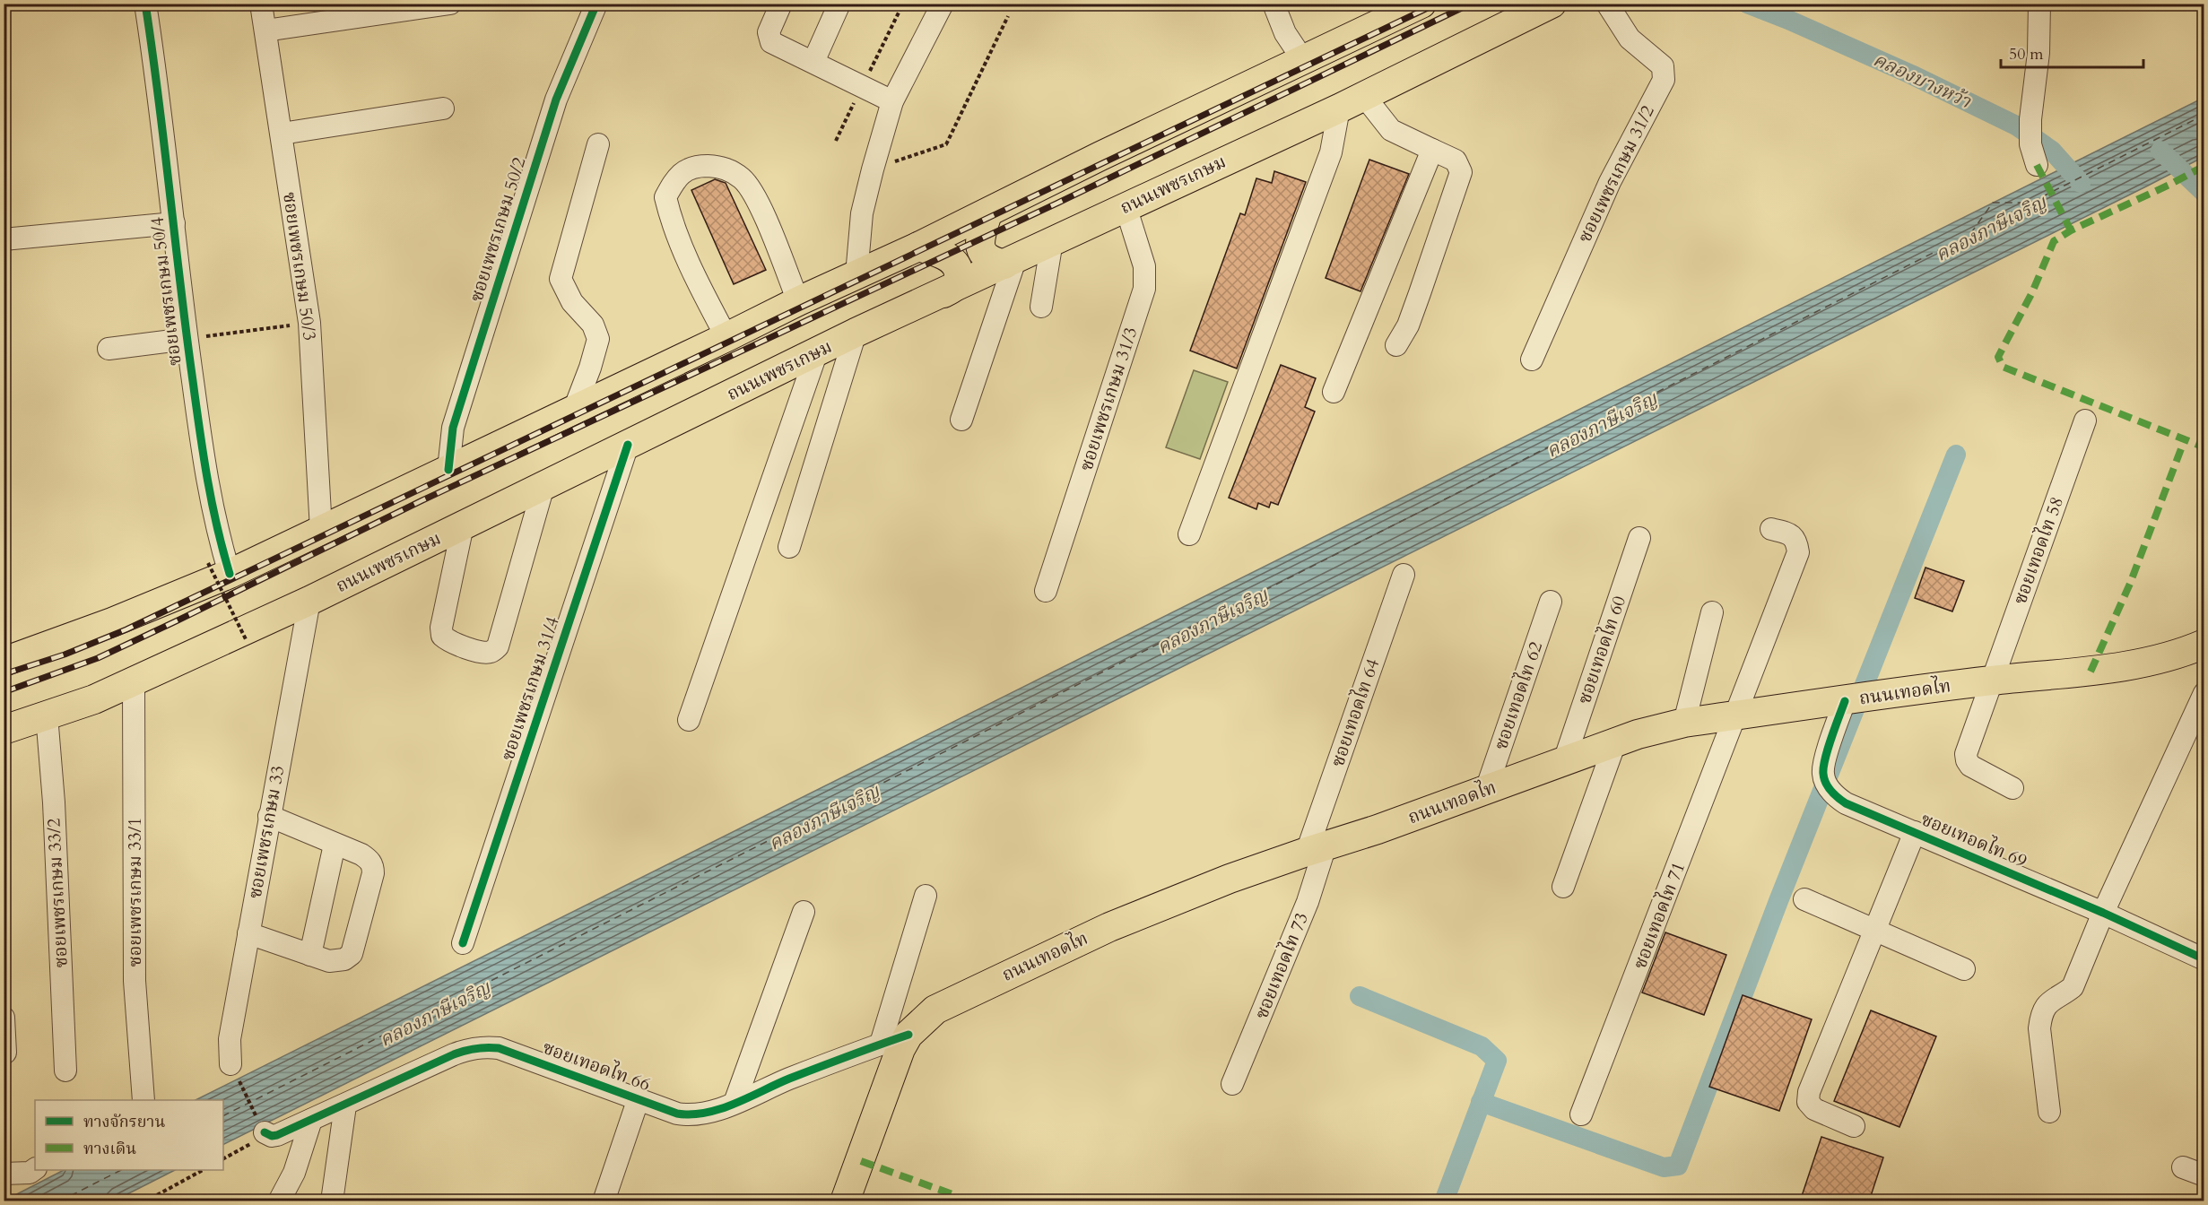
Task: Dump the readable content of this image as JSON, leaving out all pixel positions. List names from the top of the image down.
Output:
{
  "streets": {
    "main road": ["ถนนเพชรเกษม", "ถนนเทอดไท"],
    "street": [
      "ซอยเพชรเกษม 31/2",
      "ซอยเพชรเกษม 50/2",
      "ซอยเพชรเกษม 50/3",
      "ซอยเพชรเกษม 50/4",
      "ซอยเพชรเกษม 31/3",
      "ซอยเทอดไท 58",
      "ซอยเทอดไท 60",
      "ซอยเพชรเกษม 31/4",
      "ซอยเทอดไท 62",
      "ซอยเทอดไท 64",
      "ซอยเพชรเกษม 33",
      "ซอยเทอดไท 69",
      "ซอยเพชรเกษม 33/1",
      "ซอยเพชรเกษม 33/2",
      "ซอยเทอดไท 71",
      "ซอยเทอดไท 73",
      "ซอยเทอดไท 66"
    ]
  },
  "crossings": [
    ["ถนนเพชรเกษม", "ซอยเพชรเกษม 31/3"],
    ["ถนนเพชรเกษม", "ซอยเพชรเกษม 31/4"],
    ["ถนนเพชรเกษม", "ซอยเพชรเกษม 33"],
    ["ถนนเพชรเกษม", "ซอยเพชรเกษม 33/1"],
    ["ถนนเพชรเกษม", "ซอยเพชรเกษม 33/2"],
    ["ซอยเทอดไท 58", "ถนนเทอดไท"],
    ["ซอยเทอดไท 60", "ถนนเทอดไท"],
    ["ถนนเทอดไท", "ซอยเทอดไท 62"],
    ["ถนนเทอดไท", "ซอยเทอดไท 64"],
    ["ถนนเทอดไท", "ซอยเทอดไท 69"],
    ["ถนนเทอดไท", "ซอยเทอดไท 71"],
    ["ถนนเทอดไท", "ซอยเทอดไท 73"],
    ["ถนนเทอดไท", "ซอยเทอดไท 66"],
    ["ซอยเทอดไท 64", "ซอยเทอดไท 73"]
  ],
  "water": ["คลองบางหว้า", "คลองภาษีเจริญ"],
  "legend": ["ทางจักรยาน", "ทางเดิน"],
  "scale_bar": "50 m"
}
